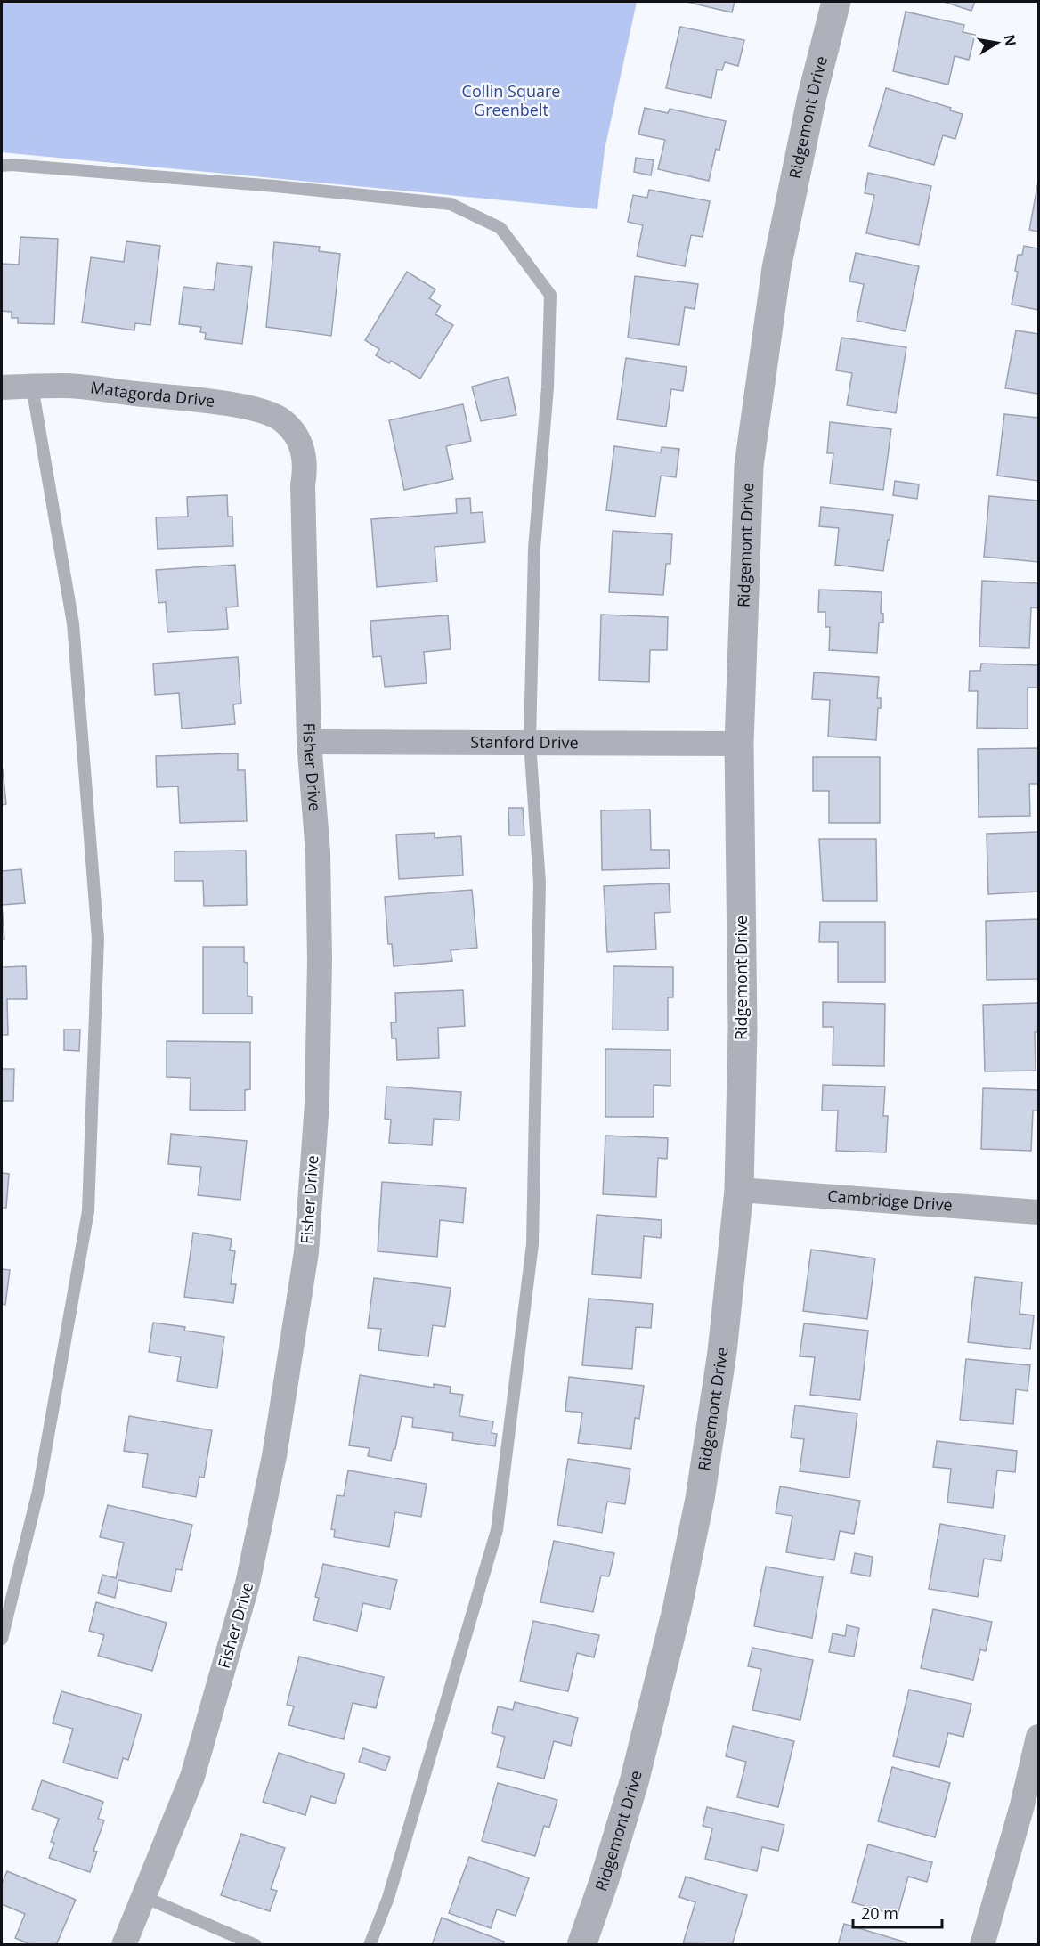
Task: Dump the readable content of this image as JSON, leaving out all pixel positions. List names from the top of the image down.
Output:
{
  "streets": {
    "street": [
      "Ridgemont Drive",
      "Matagorda Drive",
      "Stanford Drive",
      "Fisher Drive",
      "Cambridge Drive"
    ]
  },
  "crossings": [
    ["Ridgemont Drive", "Stanford Drive"],
    ["Ridgemont Drive", "Cambridge Drive"],
    ["Matagorda Drive", "Fisher Drive"],
    ["Stanford Drive", "Fisher Drive"]
  ],
  "parks": ["Collin Square Greenbelt"],
  "scale_bar": "20 m",
  "north": "right"
}
